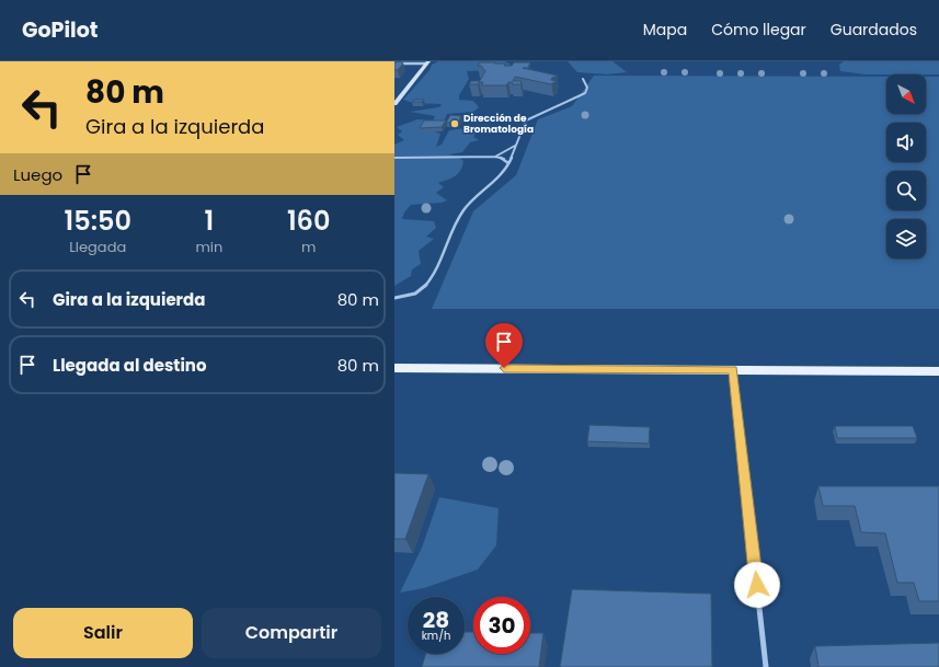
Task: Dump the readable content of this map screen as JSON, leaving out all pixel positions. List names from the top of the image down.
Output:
{
  "places": ["Dirección de Bromatología"],
  "north": "bottom right",
  "page": {
    "header": "GoPilot",
    "nav": ["Mapa", "Cómo llegar", "Guardados"],
    "turn": ["80 m", "Gira a la izquierda"],
    "then": "Luego",
    "eta": [
      "15:50",
      "Llegada",
      "1",
      "min",
      "160",
      "m"
    ],
    "list": [
      {
        "name": "Gira a la izquierda",
        "value": "80 m"
      },
      {
        "name": "Llegada al destino",
        "value": "80 m"
      }
    ],
    "speed": "28 km/h",
    "limit": "30",
    "buttons": ["Salir", "Compartir"]
  }
}
